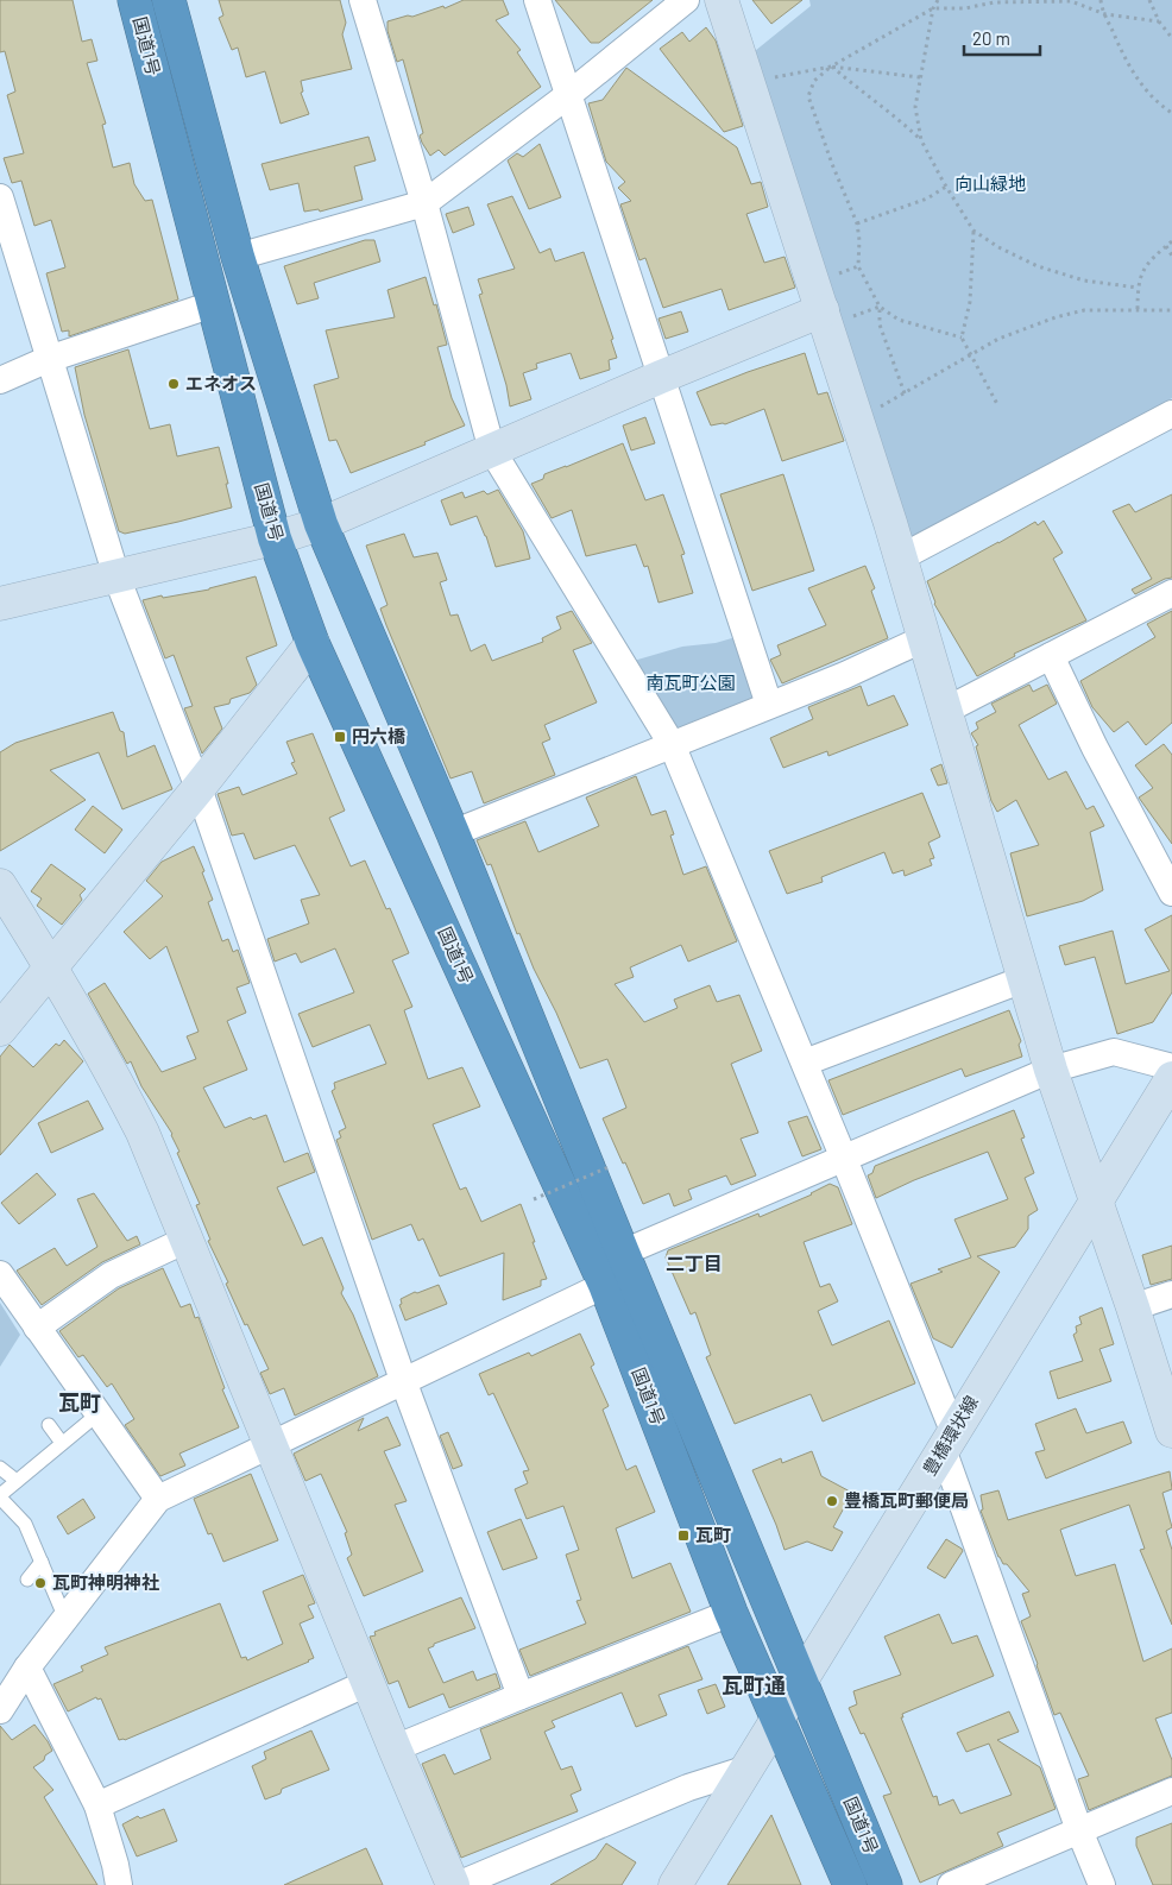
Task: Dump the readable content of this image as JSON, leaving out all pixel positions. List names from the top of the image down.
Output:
{
  "streets": {
    "highway": ["国道1号"],
    "street": ["豊橋環状線"]
  },
  "crossings": [
    ["国道1号", "豊橋環状線"]
  ],
  "districts": ["二丁目", "瓦町", "瓦町通"],
  "parks": ["向山緑地", "南瓦町公園"],
  "places": {
    "other": ["エネオス", "豊橋瓦町郵便局", "瓦町神明神社"],
    "transit": ["円六橋", "瓦町"]
  },
  "scale_bar": "20 m"
}
